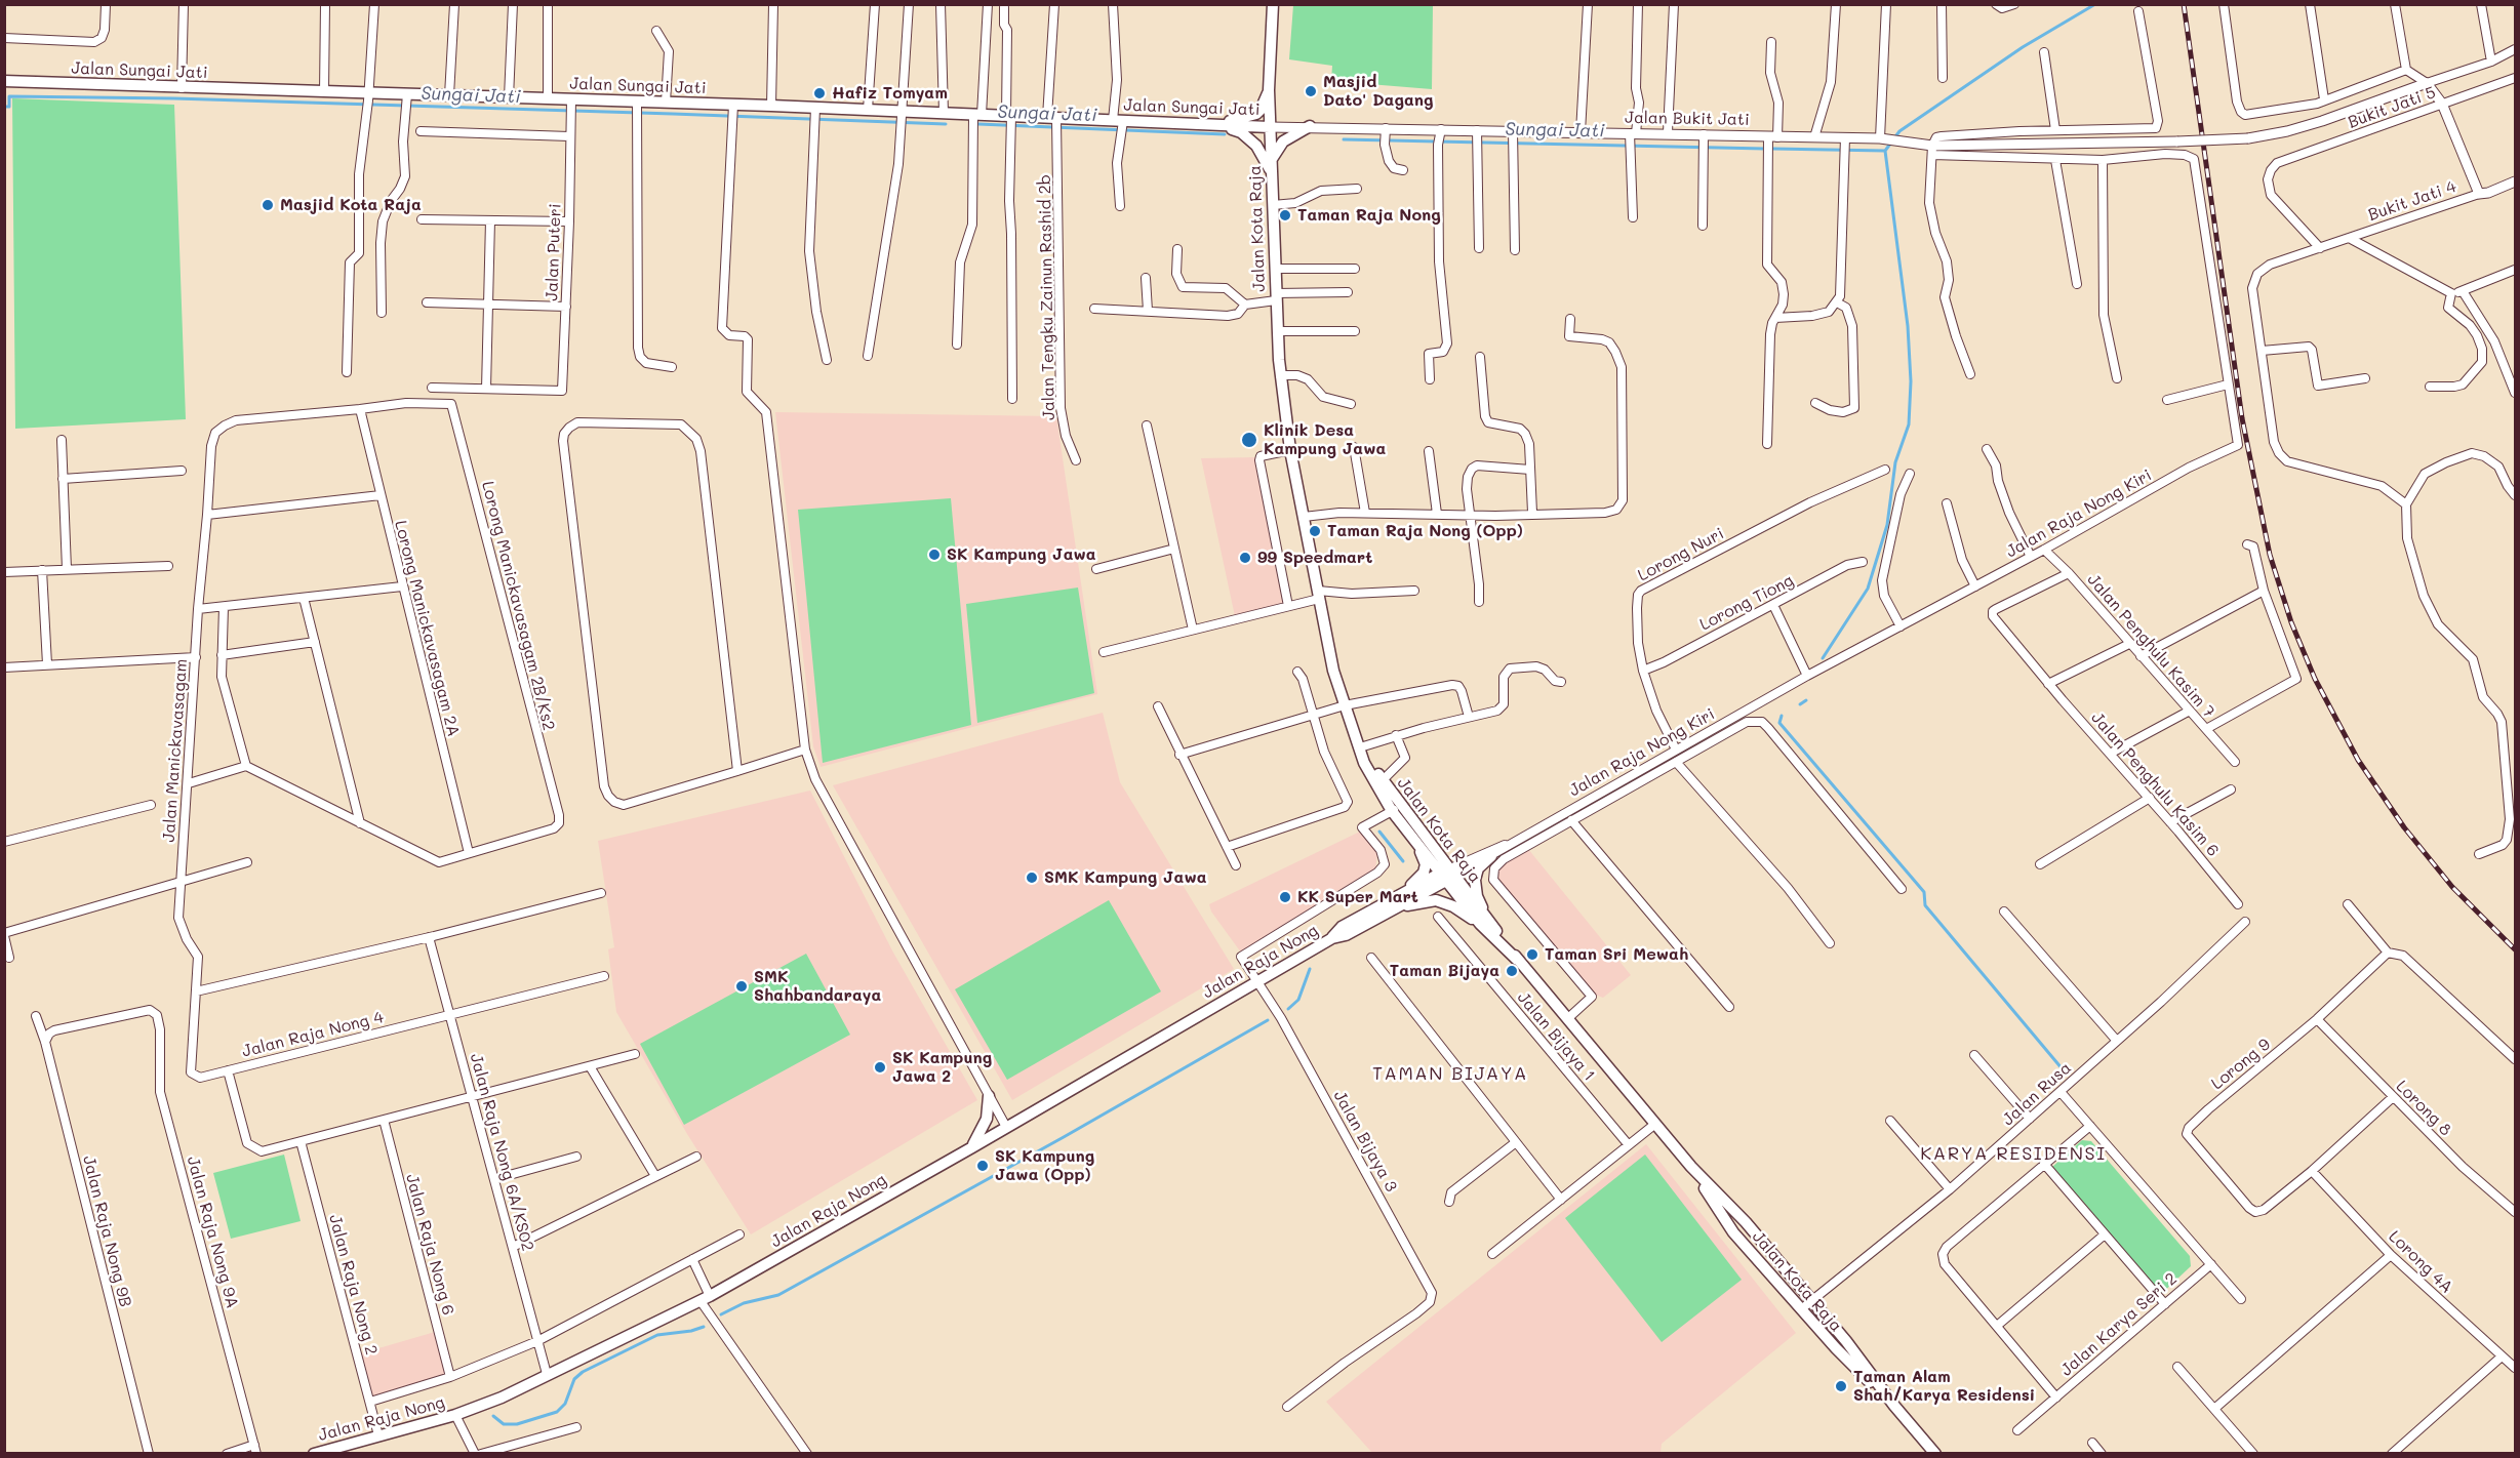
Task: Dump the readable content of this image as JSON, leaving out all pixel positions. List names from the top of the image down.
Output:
{
  "streets": {
    "main road": ["Jalan Sungai Jati", "Jalan Kota Raja", "Jalan Raja Nong"],
    "street": [
      "Bukit Jati 5",
      "Jalan Bukit Jati",
      "Bukit Jati 4",
      "Jalan Puteri",
      "Jalan Tengku Zainun Rashid 2b",
      "Jalan Raja Nong Kiri",
      "Lorong Nuri",
      "Lorong Tiong",
      "Lorong Manickavasagam 2B/Ks2",
      "Lorong Manickavasagam 2A",
      "Jalan Penghulu Kasim 7",
      "Jalan Manickavasagam",
      "Jalan Penghulu Kasim 6",
      "Jalan Raja Nong 4",
      "Jalan Bijaya 1",
      "Lorong 9",
      "Jalan Rusa",
      "Lorong 8",
      "Jalan Bijaya 3",
      "Jalan Raja Nong 6A/KS02",
      "Jalan Raja Nong 9B",
      "Jalan Raja Nong 9A",
      "Jalan Raja Nong 6",
      "Lorong 4A",
      "Jalan Raja Nong 2",
      "Jalan Karya Seri 2"
    ]
  },
  "crossings": [
    ["Jalan Sungai Jati", "Jalan Bukit Jati"],
    ["Jalan Sungai Jati", "Jalan Kota Raja"],
    ["Jalan Sungai Jati", "Jalan Puteri"],
    ["Jalan Sungai Jati", "Jalan Tengku Zainun Rashid 2b"],
    ["Bukit Jati 5", "Bukit Jati 4"],
    ["Jalan Bukit Jati", "Jalan Kota Raja"],
    ["Jalan Bukit Jati", "Jalan Raja Nong Kiri"],
    ["Jalan Kota Raja", "Jalan Raja Nong Kiri"],
    ["Jalan Kota Raja", "Jalan Raja Nong"],
    ["Jalan Kota Raja", "Jalan Rusa"],
    ["Jalan Kota Raja", "Jalan Bijaya 3"],
    ["Jalan Raja Nong Kiri", "Lorong Nuri"],
    ["Jalan Raja Nong Kiri", "Jalan Penghulu Kasim 7"],
    ["Jalan Raja Nong Kiri", "Jalan Raja Nong"],
    ["Lorong Nuri", "Lorong Tiong"],
    ["Lorong Manickavasagam 2B/Ks2", "Lorong Manickavasagam 2A"],
    ["Lorong Manickavasagam 2B/Ks2", "Jalan Manickavasagam"],
    ["Lorong Manickavasagam 2A", "Jalan Manickavasagam"],
    ["Jalan Penghulu Kasim 7", "Jalan Penghulu Kasim 6"],
    ["Jalan Manickavasagam", "Jalan Raja Nong 4"],
    ["Jalan Raja Nong", "Jalan Bijaya 3"],
    ["Jalan Raja Nong", "Jalan Raja Nong 6A/KS02"],
    ["Jalan Raja Nong", "Jalan Raja Nong 2"],
    ["Jalan Raja Nong 4", "Jalan Raja Nong 6A/KS02"],
    ["Lorong 9", "Lorong 8"],
    ["Lorong 9", "Lorong 4A"],
    ["Jalan Raja Nong 9B", "Jalan Raja Nong 9A"]
  ],
  "districts": ["TAMAN BIJAYA", "KARYA RESIDENSI"],
  "water": ["Sungai Jati"],
  "places": [
    "Masjid Dato' Dagang",
    "Hafiz Tomyam",
    "Masjid Kota Raja",
    "Taman Raja Nong",
    "Klinik Desa Kampung Jawa",
    "Taman Raja Nong (Opp)",
    "SK Kampung Jawa",
    "99 Speedmart",
    "SMK Kampung Jawa",
    "KK Super Mart",
    "Taman Sri Mewah",
    "Taman Bijaya",
    "SMK Shahbandaraya",
    "SK Kampung Jawa 2",
    "SK Kampung Jawa (Opp)",
    "Taman Alam Shah/Karya Residensi"
  ]
}
